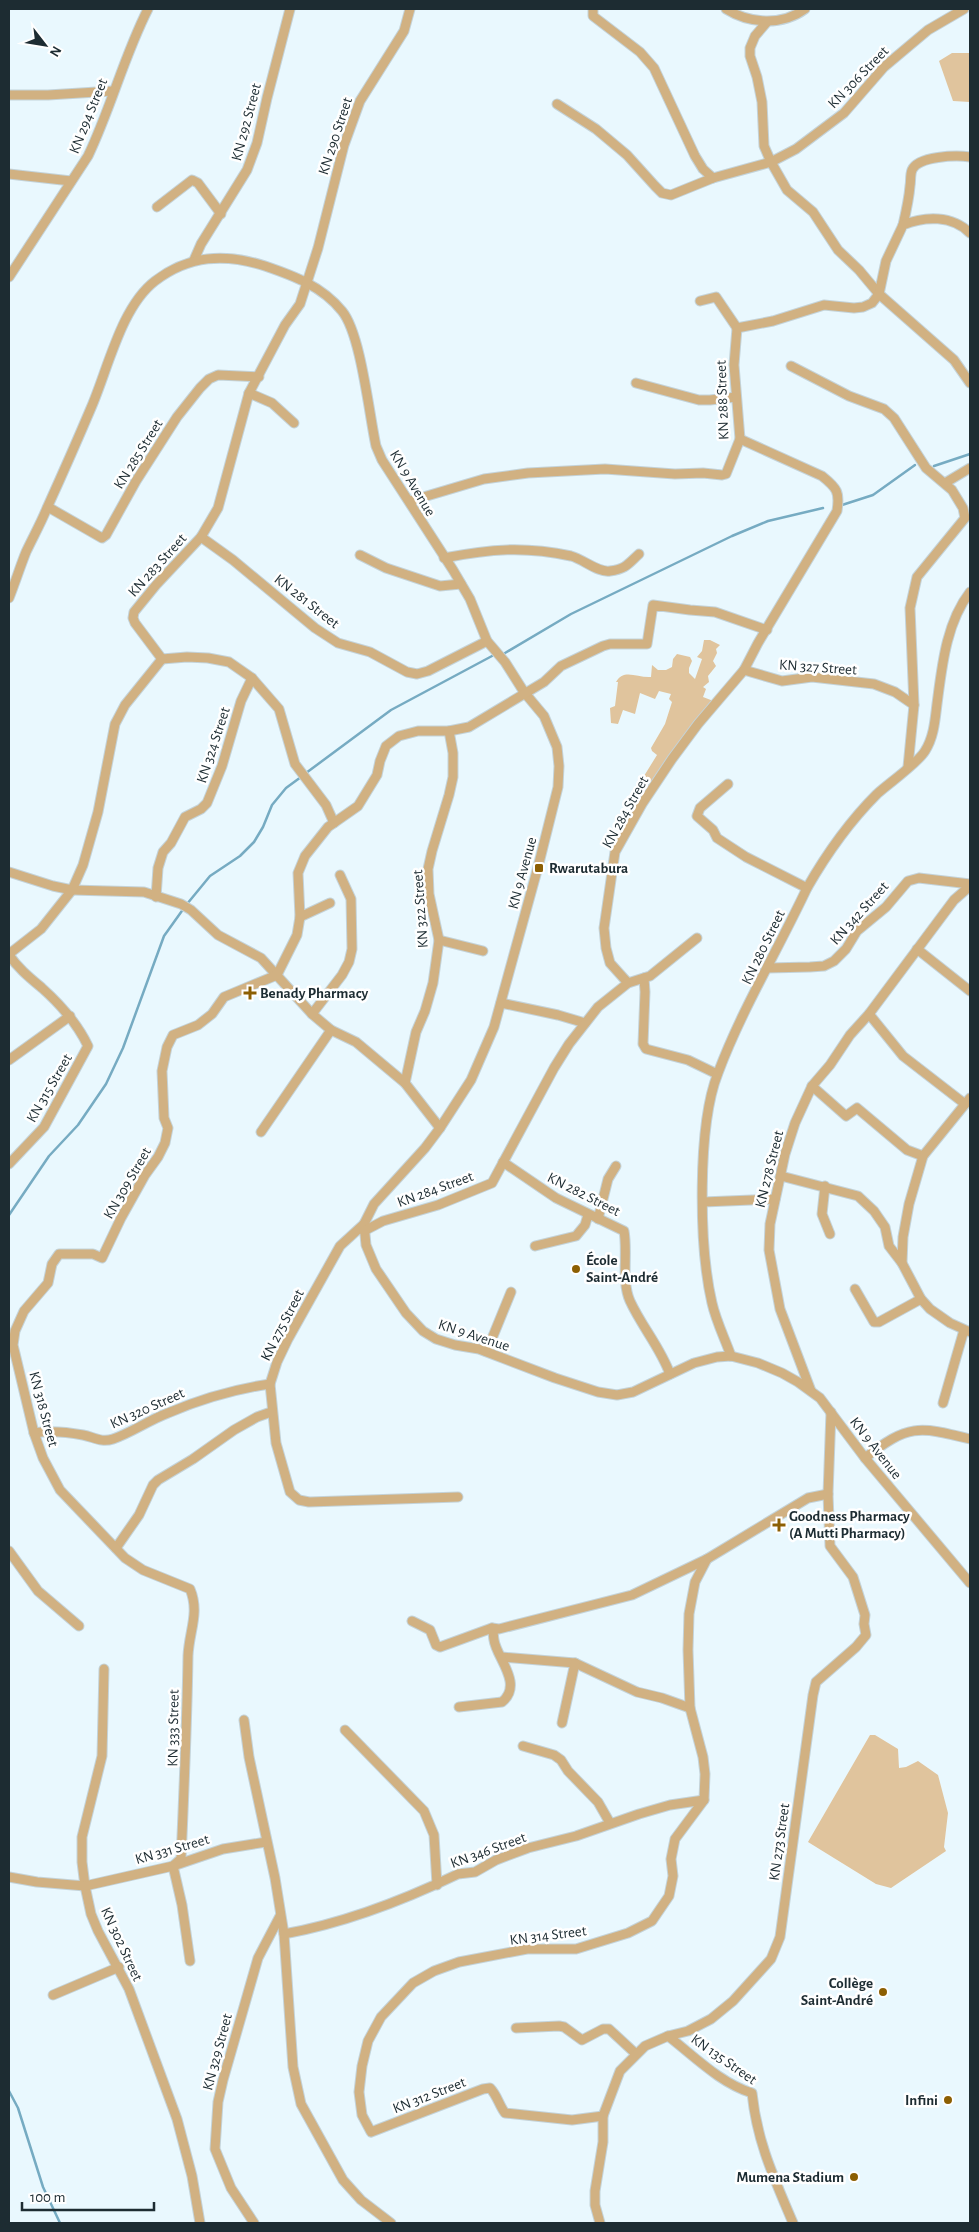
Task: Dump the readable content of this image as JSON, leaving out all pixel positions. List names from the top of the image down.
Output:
{
  "streets": {
    "street": [
      "KN 306 Street",
      "KN 294 Street",
      "KN 292 Street",
      "KN 290 Street",
      "KN 288 Street",
      "KN 285 Street",
      "KN 9 Avenue",
      "KN 283 Street",
      "KN 281 Street",
      "KN 327 Street",
      "KN 324 Street",
      "KN 284 Street",
      "KN 322 Street",
      "KN 342 Street",
      "KN 280 Street",
      "KN 315 Street",
      "KN 278 Street",
      "KN 309 Street",
      "KN 282 Street",
      "KN 275 Street",
      "KN 320 Street",
      "KN 318 Street",
      "KN 333 Street",
      "KN 273 Street",
      "KN 331 Street",
      "KN 346 Street",
      "KN 314 Street",
      "KN 302 Street",
      "KN 329 Street",
      "KN 135 Street",
      "KN 312 Street"
    ]
  },
  "crossings": [
    ["KN 292 Street", "KN 9 Avenue"],
    ["KN 290 Street", "KN 9 Avenue"],
    ["KN 290 Street", "KN 283 Street"],
    ["KN 288 Street", "KN 9 Avenue"],
    ["KN 288 Street", "KN 284 Street"],
    ["KN 285 Street", "KN 9 Avenue"],
    ["KN 285 Street", "KN 283 Street"],
    ["KN 9 Avenue", "KN 283 Street"],
    ["KN 9 Avenue", "KN 281 Street"],
    ["KN 9 Avenue", "KN 284 Street"],
    ["KN 9 Avenue", "KN 280 Street"],
    ["KN 9 Avenue", "KN 278 Street"],
    ["KN 9 Avenue", "KN 282 Street"],
    ["KN 9 Avenue", "KN 275 Street"],
    ["KN 9 Avenue", "KN 273 Street"],
    ["KN 283 Street", "KN 281 Street"],
    ["KN 327 Street", "KN 284 Street"],
    ["KN 284 Street", "KN 282 Street"],
    ["KN 284 Street", "KN 275 Street"],
    ["KN 342 Street", "KN 280 Street"],
    ["KN 342 Street", "KN 278 Street"],
    ["KN 309 Street", "KN 318 Street"],
    ["KN 275 Street", "KN 320 Street"],
    ["KN 320 Street", "KN 318 Street"],
    ["KN 318 Street", "KN 333 Street"],
    ["KN 333 Street", "KN 331 Street"],
    ["KN 273 Street", "KN 135 Street"],
    ["KN 273 Street", "KN 312 Street"],
    ["KN 331 Street", "KN 302 Street"],
    ["KN 346 Street", "KN 314 Street"],
    ["KN 314 Street", "KN 312 Street"]
  ],
  "places": {
    "transit": ["Rwarutabura"],
    "health": ["Benady Pharmacy", "Goodness Pharmacy (A Mutti Pharmacy)"],
    "other": [
      "École Saint-André",
      "Collège Saint-André",
      "Infini",
      "Mumena Stadium"
    ]
  },
  "scale_bar": "100 m",
  "north": "bottom right"
}
